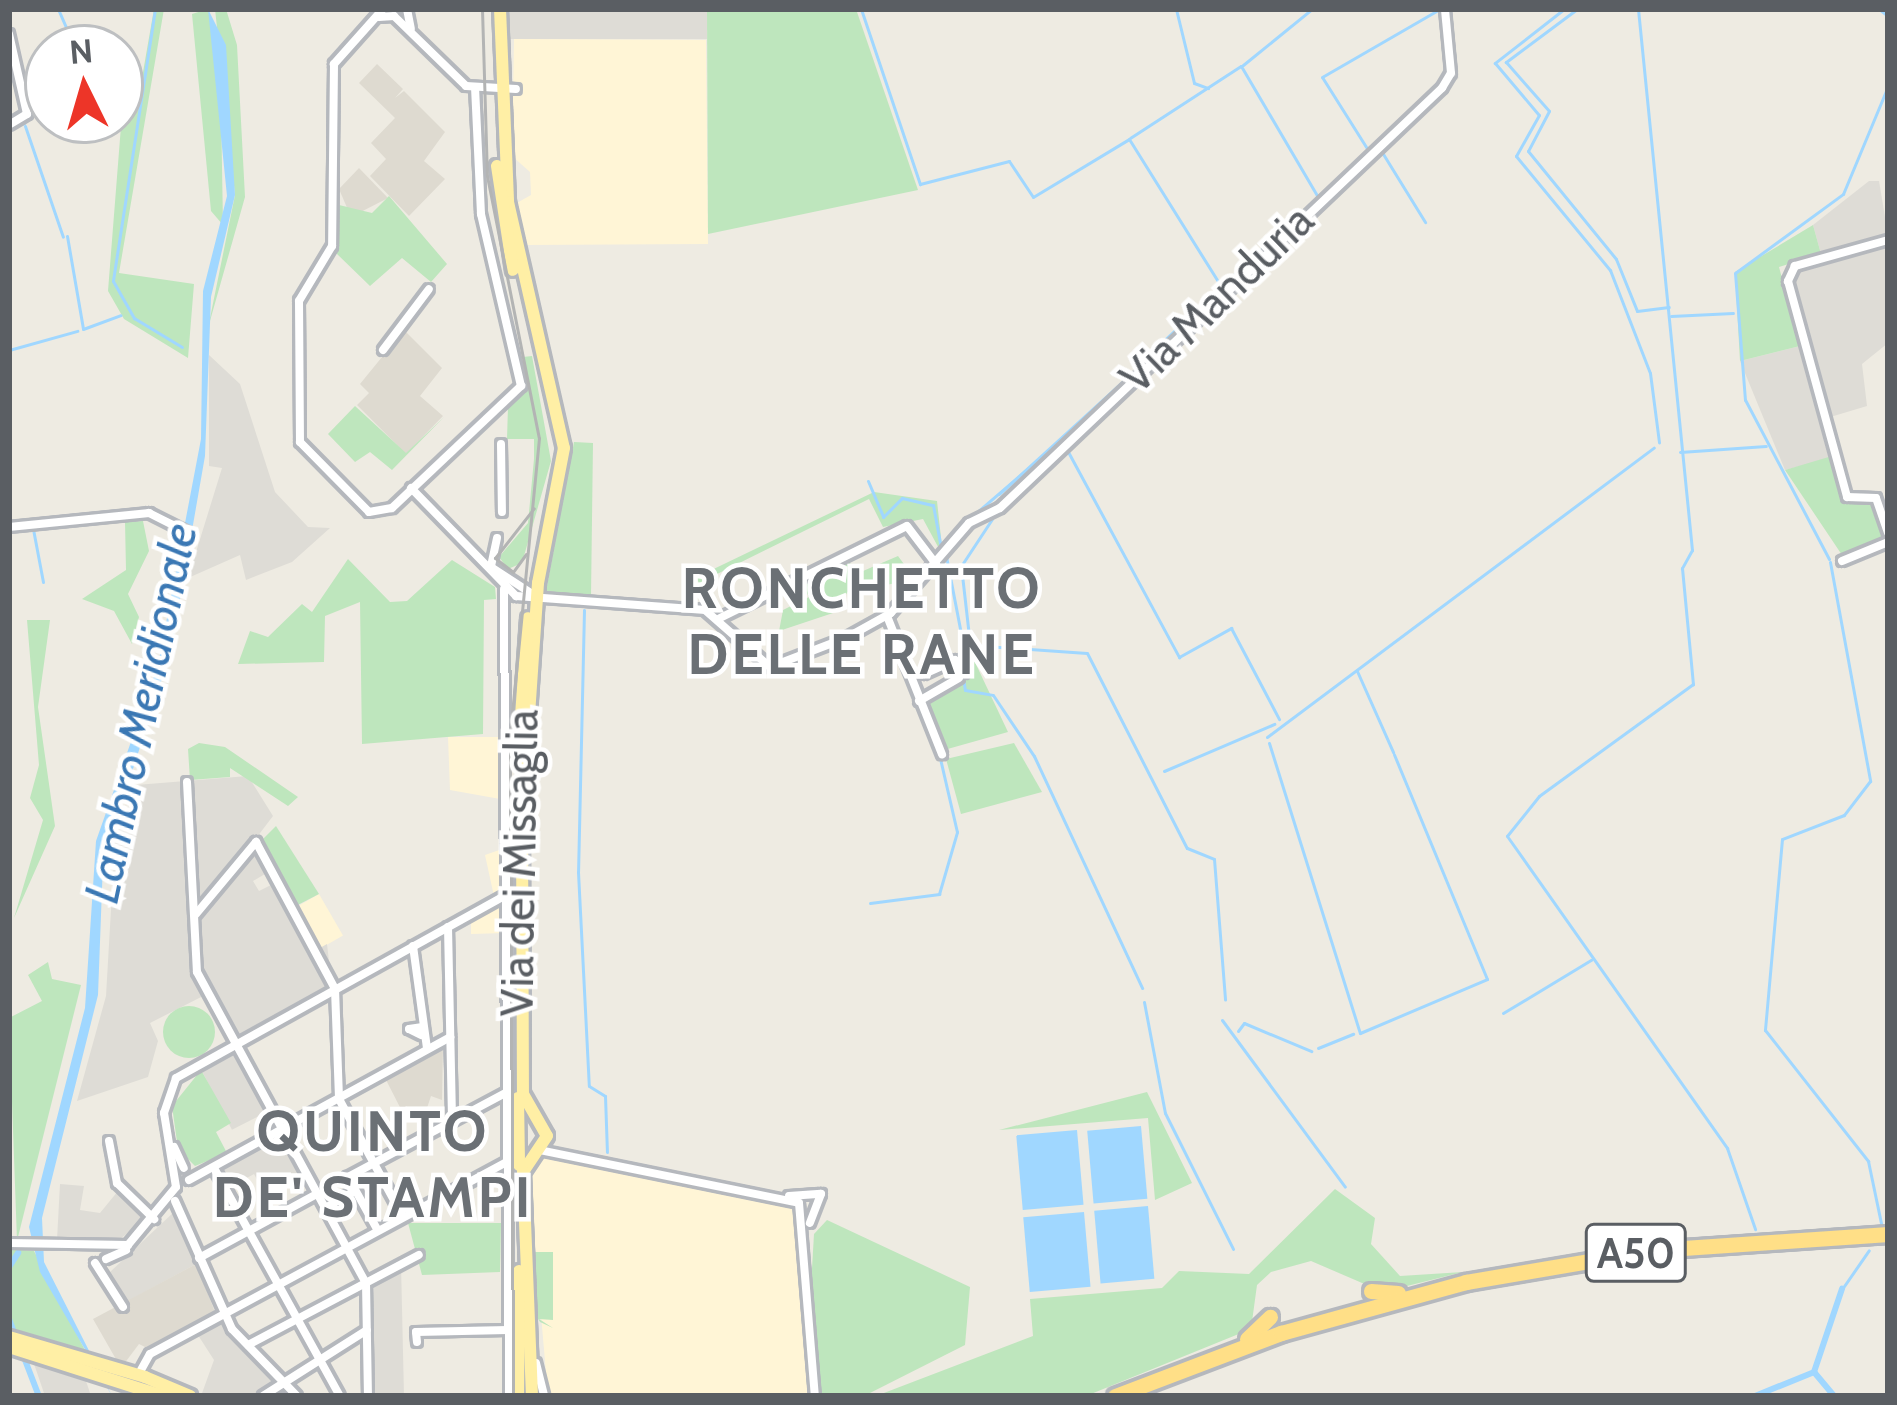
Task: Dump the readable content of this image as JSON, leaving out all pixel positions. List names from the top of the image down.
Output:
{
  "streets": {
    "highway": ["A50"],
    "main road": ["Via dei Missaglia"],
    "street": ["Via Manduria"]
  },
  "districts": ["RONCHETTO DELLE RANE", "QUINTO DE' STAMPI"],
  "water": ["Lambro Meridionale"],
  "north": "top"
}
